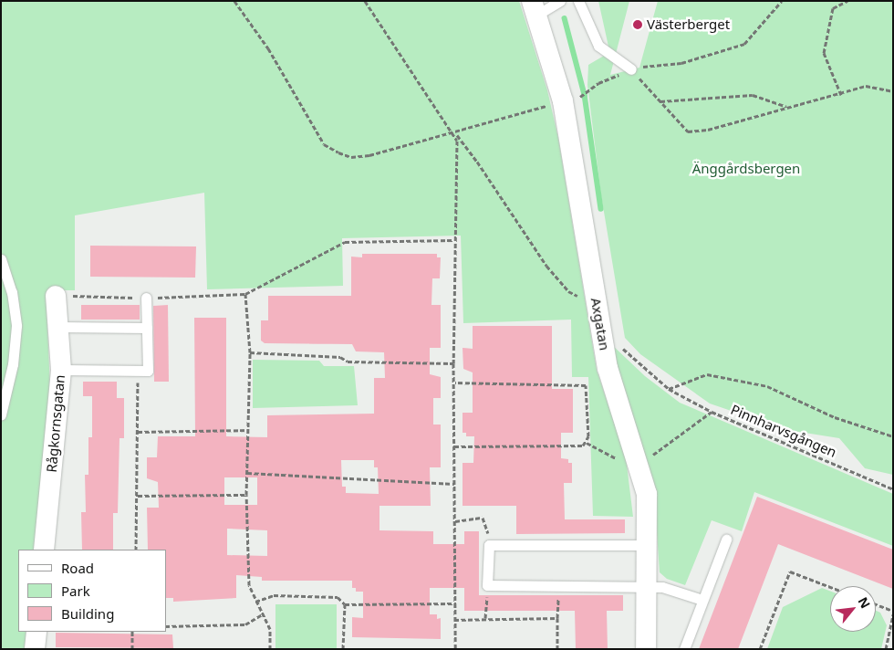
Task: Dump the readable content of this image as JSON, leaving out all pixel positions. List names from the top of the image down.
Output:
{
  "streets": {
    "street": ["Axgatan", "Rågkornsgatan"],
    "path": ["Pinnharvsgången"]
  },
  "crossings": [
    ["Axgatan", "Pinnharvsgången"]
  ],
  "parks": ["Änggårdsbergen"],
  "places": ["Västerberget"],
  "legend": ["Road", "Park", "Building"],
  "north": "top right"
}
